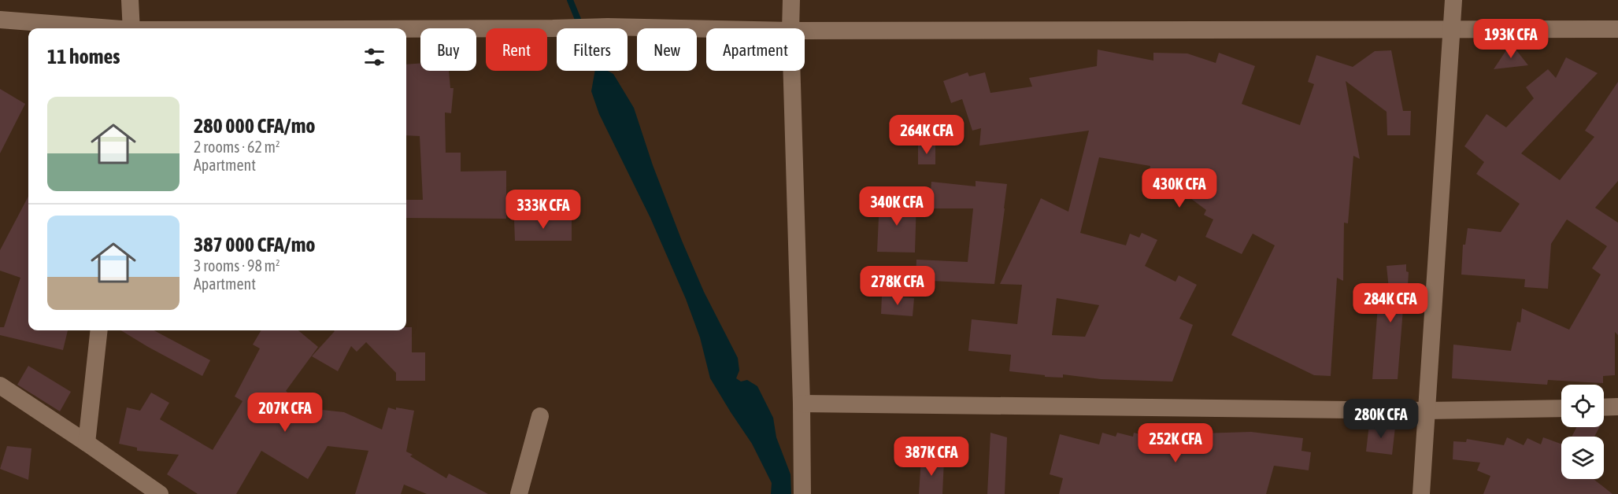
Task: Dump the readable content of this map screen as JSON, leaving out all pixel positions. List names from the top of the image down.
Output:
{
  "page": {
    "price": [
      "193K CFA",
      "264K CFA",
      "430K CFA",
      "340K CFA",
      "333K CFA",
      "278K CFA",
      "284K CFA",
      "207K CFA",
      "280K CFA",
      "252K CFA",
      "387K CFA"
    ],
    "chip": [
      "Buy",
      "Rent",
      "Filters",
      "New",
      "Apartment"
    ],
    "heading": "11 homes",
    "list": [
      {
        "name": "280 000 CFA/mo",
        "note": "2 rooms · 62 m² · Apartment"
      },
      {
        "name": "387 000 CFA/mo",
        "note": "3 rooms · 98 m² · Apartment"
      }
    ]
  }
}
